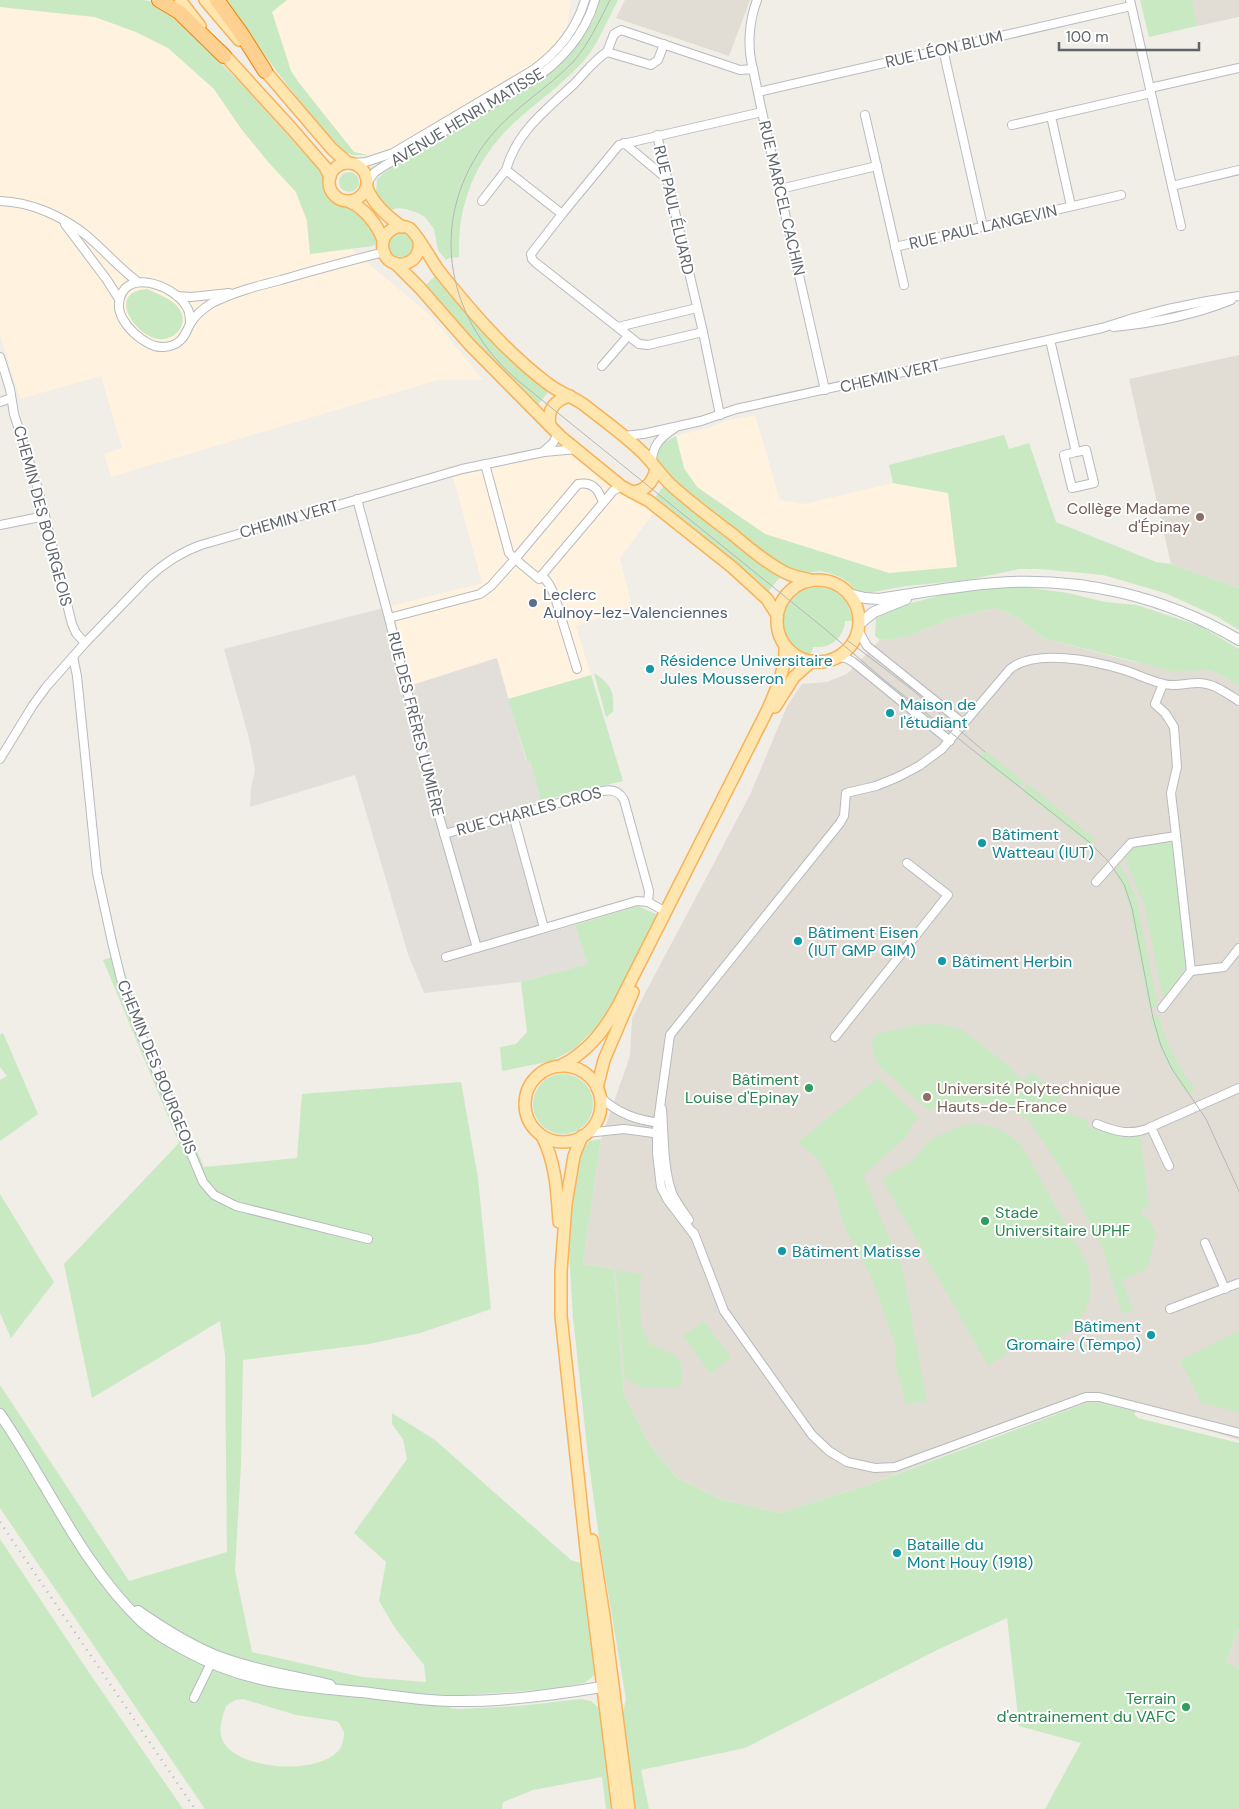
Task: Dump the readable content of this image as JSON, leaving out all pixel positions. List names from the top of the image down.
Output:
{
  "streets": {
    "street": [
      "RUE LÉON BLUM",
      "AVENUE HENRI MATISSE",
      "RUE MARCEL CACHIN",
      "RUE PAUL ÉLUARD",
      "RUE PAUL LANGEVIN",
      "CHEMIN VERT",
      "CHEMIN DES BOURGEOIS",
      "RUE DES FRÈRES LUMIÈRE",
      "RUE CHARLES CROS"
    ]
  },
  "crossings": [
    ["RUE MARCEL CACHIN", "RUE PAUL ÉLUARD"],
    ["RUE MARCEL CACHIN", "CHEMIN VERT"],
    ["RUE PAUL ÉLUARD", "CHEMIN VERT"],
    ["CHEMIN VERT", "CHEMIN DES BOURGEOIS"],
    ["CHEMIN VERT", "RUE DES FRÈRES LUMIÈRE"],
    ["RUE DES FRÈRES LUMIÈRE", "RUE CHARLES CROS"]
  ],
  "places": [
    "Collège Madame d'Épinay",
    "Leclerc Aulnoy-lez-Valenciennes",
    "Résidence Universitaire Jules Mousseron",
    "Maison de l'étudiant",
    "Bâtiment Watteau (IUT)",
    "Bâtiment Eisen (IUT GMP GIM)",
    "Bâtiment Herbin",
    "Bâtiment Louise d'Epinay",
    "Université Polytechnique Hauts-de-France",
    "Stade Universitaire UPHF",
    "Bâtiment Matisse",
    "Bâtiment Gromaire (Tempo)",
    "Bataille du Mont Houy (1918)",
    "Terrain d'entrainement du VAFC"
  ],
  "scale_bar": "100 m"
}
